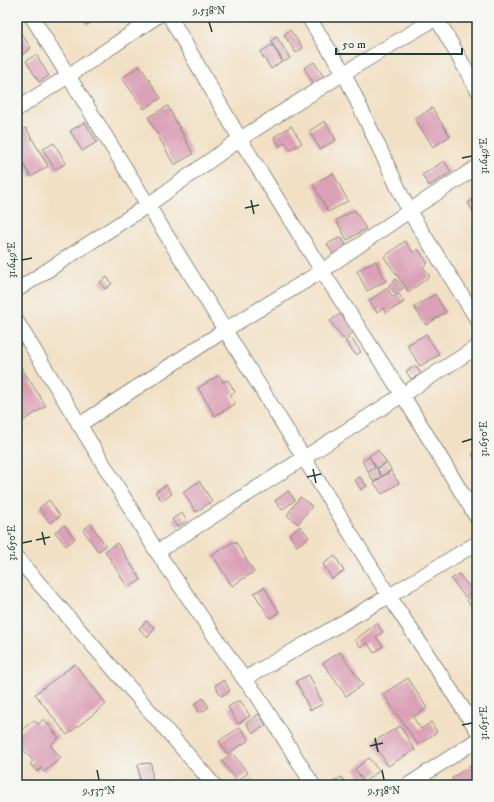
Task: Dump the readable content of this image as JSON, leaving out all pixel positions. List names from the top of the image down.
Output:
{
  "scale_bar": "50 m",
  "coordinates": [
    "9.538°N",
    "31.649°E",
    "31.650°E",
    "31.651°E",
    "9.537°N"
  ]
}
